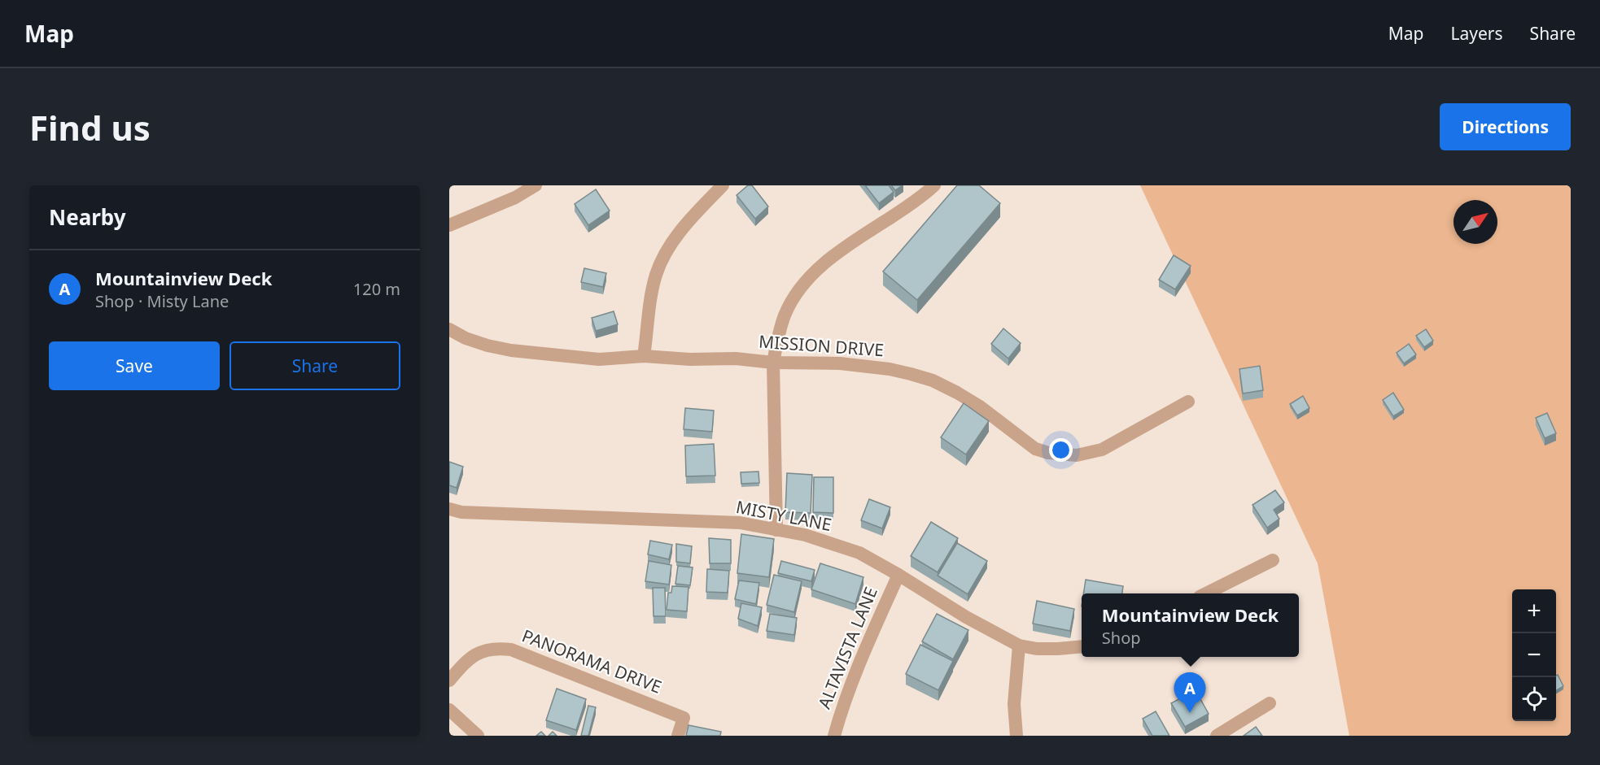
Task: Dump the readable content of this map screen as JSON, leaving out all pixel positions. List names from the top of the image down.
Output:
{
  "streets": {
    "street": [
      "MISSION DRIVE",
      "MISTY LANE",
      "ALTAVISTA LANE",
      "PANORAMA DRIVE"
    ]
  },
  "crossings": [
    ["MISTY LANE", "ALTAVISTA LANE"]
  ],
  "north": "top right",
  "page": {
    "header": "Map",
    "nav": ["Map", "Layers", "Share"],
    "buttons": [
      "Directions",
      ["Save", "Share"]
    ],
    "title": "Find us",
    "heading": "Nearby",
    "list": [
      {
        "mark": "A",
        "name": "Mountainview Deck",
        "note": "Shop · Misty Lane",
        "value": "120 m"
      }
    ],
    "map_buttons": ["+", "−"],
    "popup": ["Mountainview Deck", "Shop"],
    "pins": "A"
  }
}
